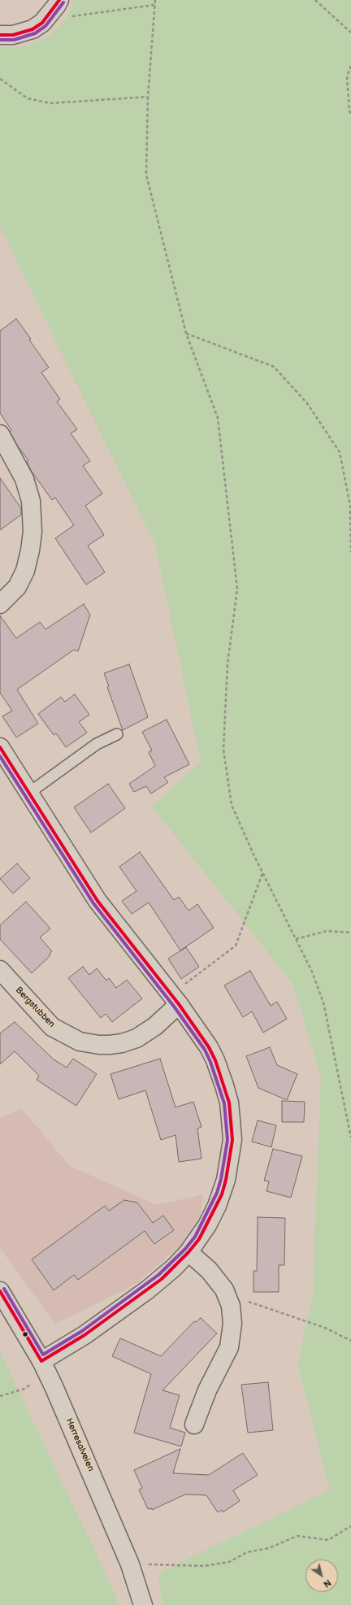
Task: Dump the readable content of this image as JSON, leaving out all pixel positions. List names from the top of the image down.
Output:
{
  "streets": {
    "street": ["Bergstubben", "Herresalveien"]
  },
  "north": "bottom right"
}
